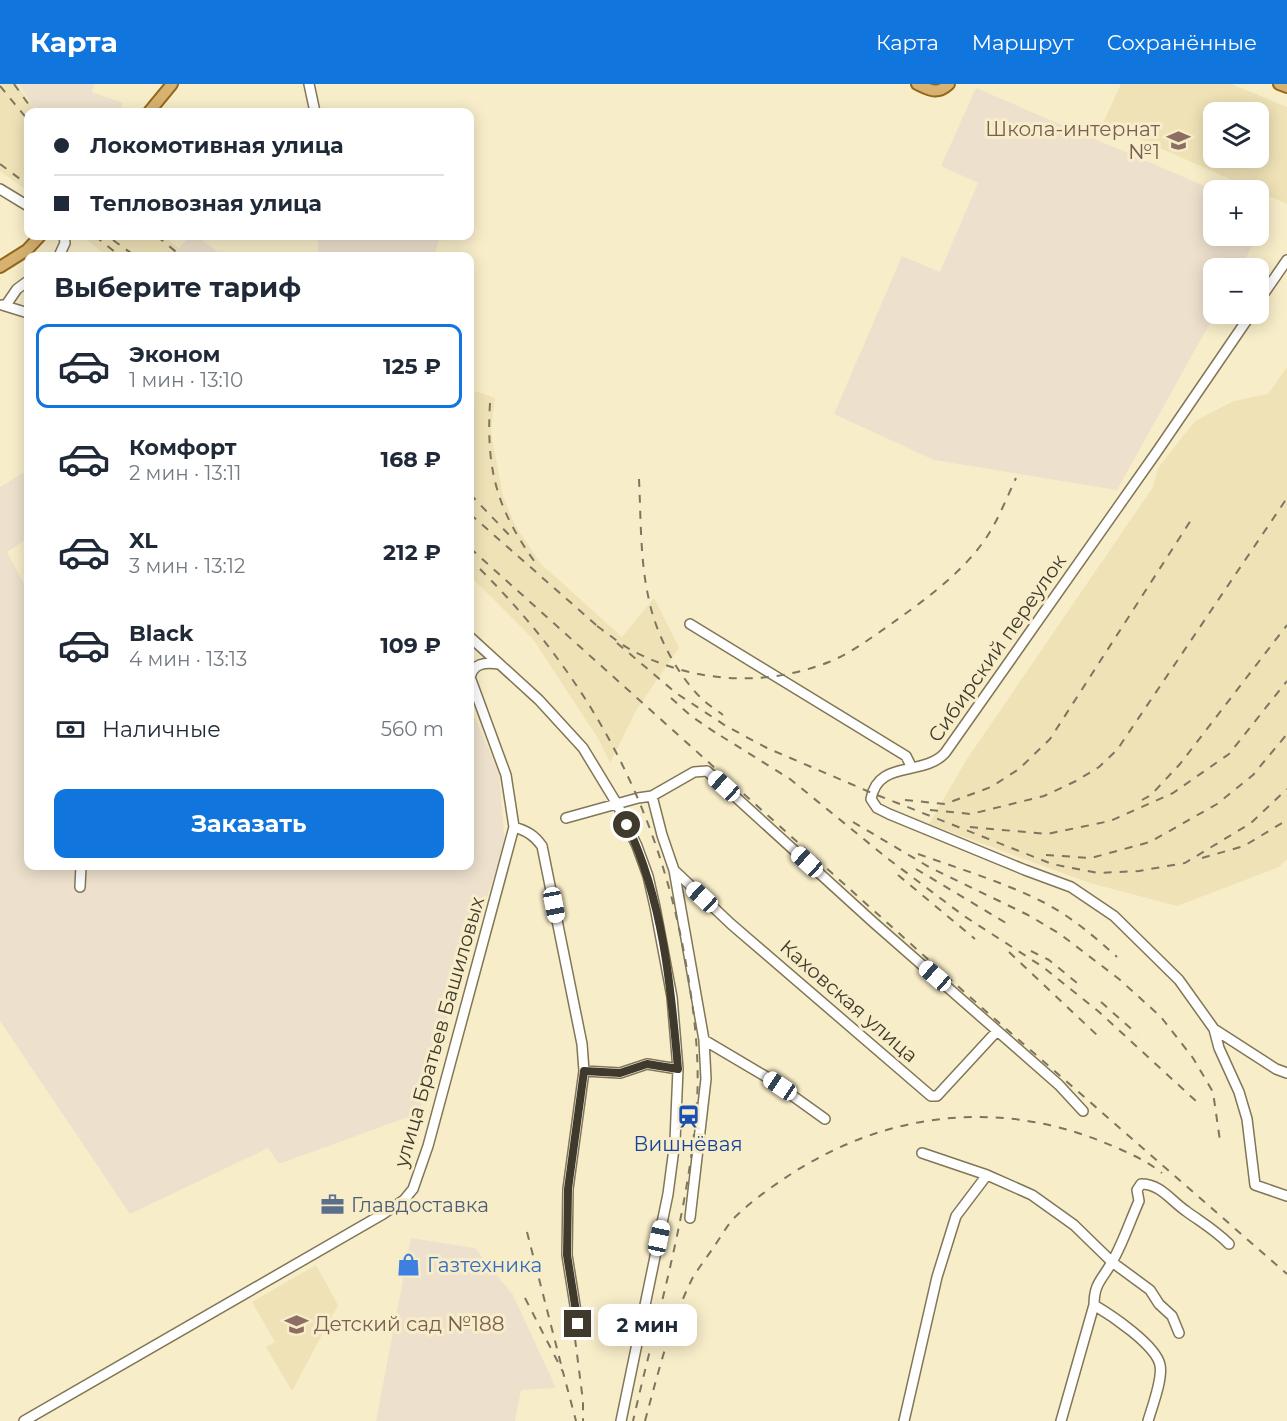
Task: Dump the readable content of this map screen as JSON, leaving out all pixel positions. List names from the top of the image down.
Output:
{
  "streets": {
    "street": ["Сибирский переулок", "Каховская улица", "улица Братьев Башиловых"]
  },
  "places": {
    "school or university": ["Школа-интернат №1", "Детский сад №188"],
    "station": ["Вишнёвая"],
    "office": ["Главдоставка"],
    "shop": ["Газтехника"]
  },
  "page": {
    "header": "Карта",
    "nav": ["Карта", "Маршрут", "Сохранённые"],
    "map_buttons": ["+", "−"],
    "banner": ["Локомотивная улица", "Тепловозная улица"],
    "heading": "Выберите тариф",
    "list": [
      {
        "name": "Эконом",
        "note": "1 мин · 13:10",
        "value": "125 ₽"
      },
      {
        "name": "Комфорт",
        "note": "2 мин · 13:11",
        "value": "168 ₽"
      },
      {
        "name": "XL",
        "note": "3 мин · 13:12",
        "value": "212 ₽"
      },
      {
        "name": "Black",
        "note": "4 мин · 13:13",
        "value": "109 ₽"
      }
    ],
    "pay": ["Наличные", "560 m"],
    "buttons": "Заказать",
    "bubble": "2 мин"
  }
}
